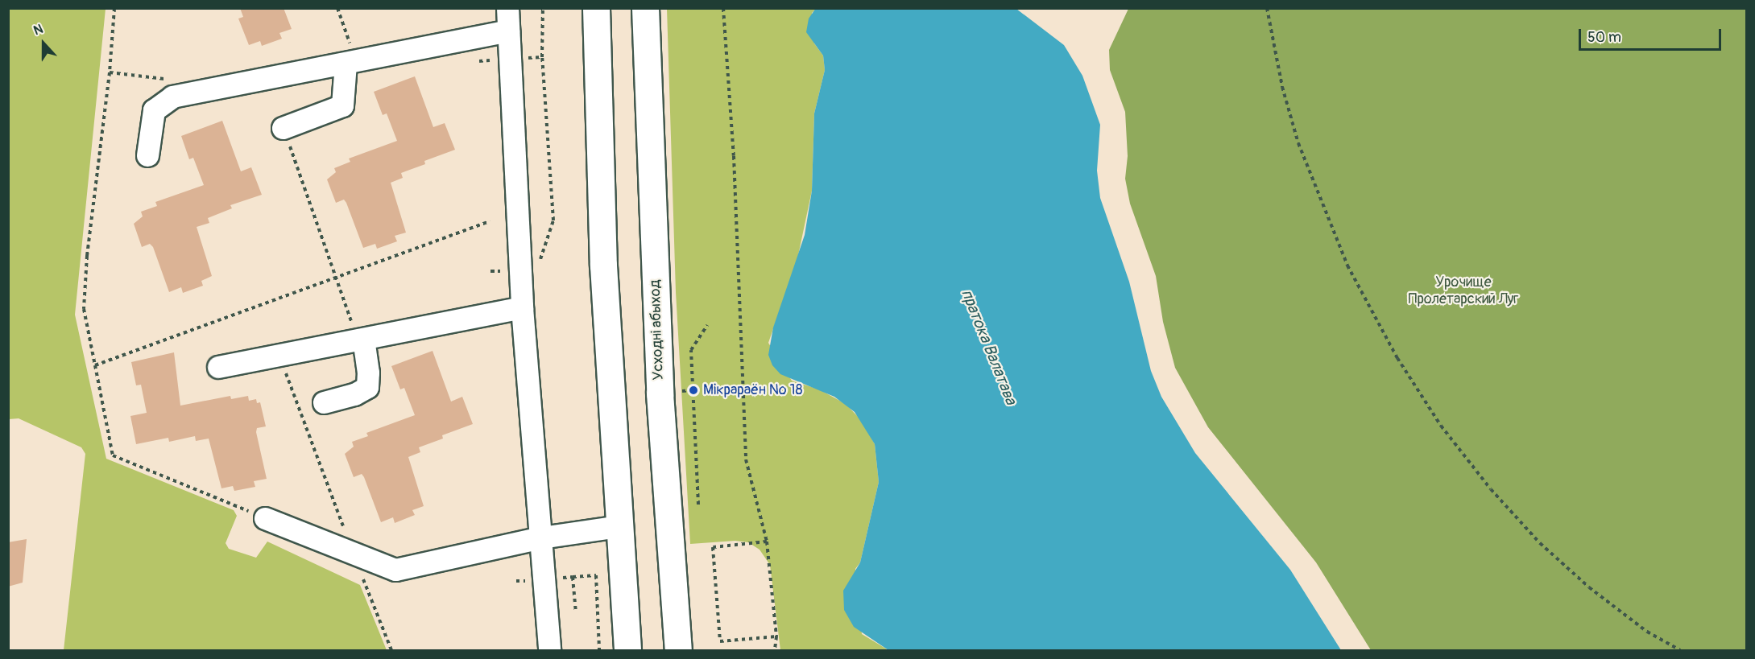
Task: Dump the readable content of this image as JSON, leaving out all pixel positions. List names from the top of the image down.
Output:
{
  "streets": {
    "main road": ["Усходні абыход"]
  },
  "water": ["пратока Валатава"],
  "parks": ["Урочище Пролетарский Луг"],
  "places": ["Мікрараён № 18"],
  "scale_bar": "50 m",
  "north": "top"
}
